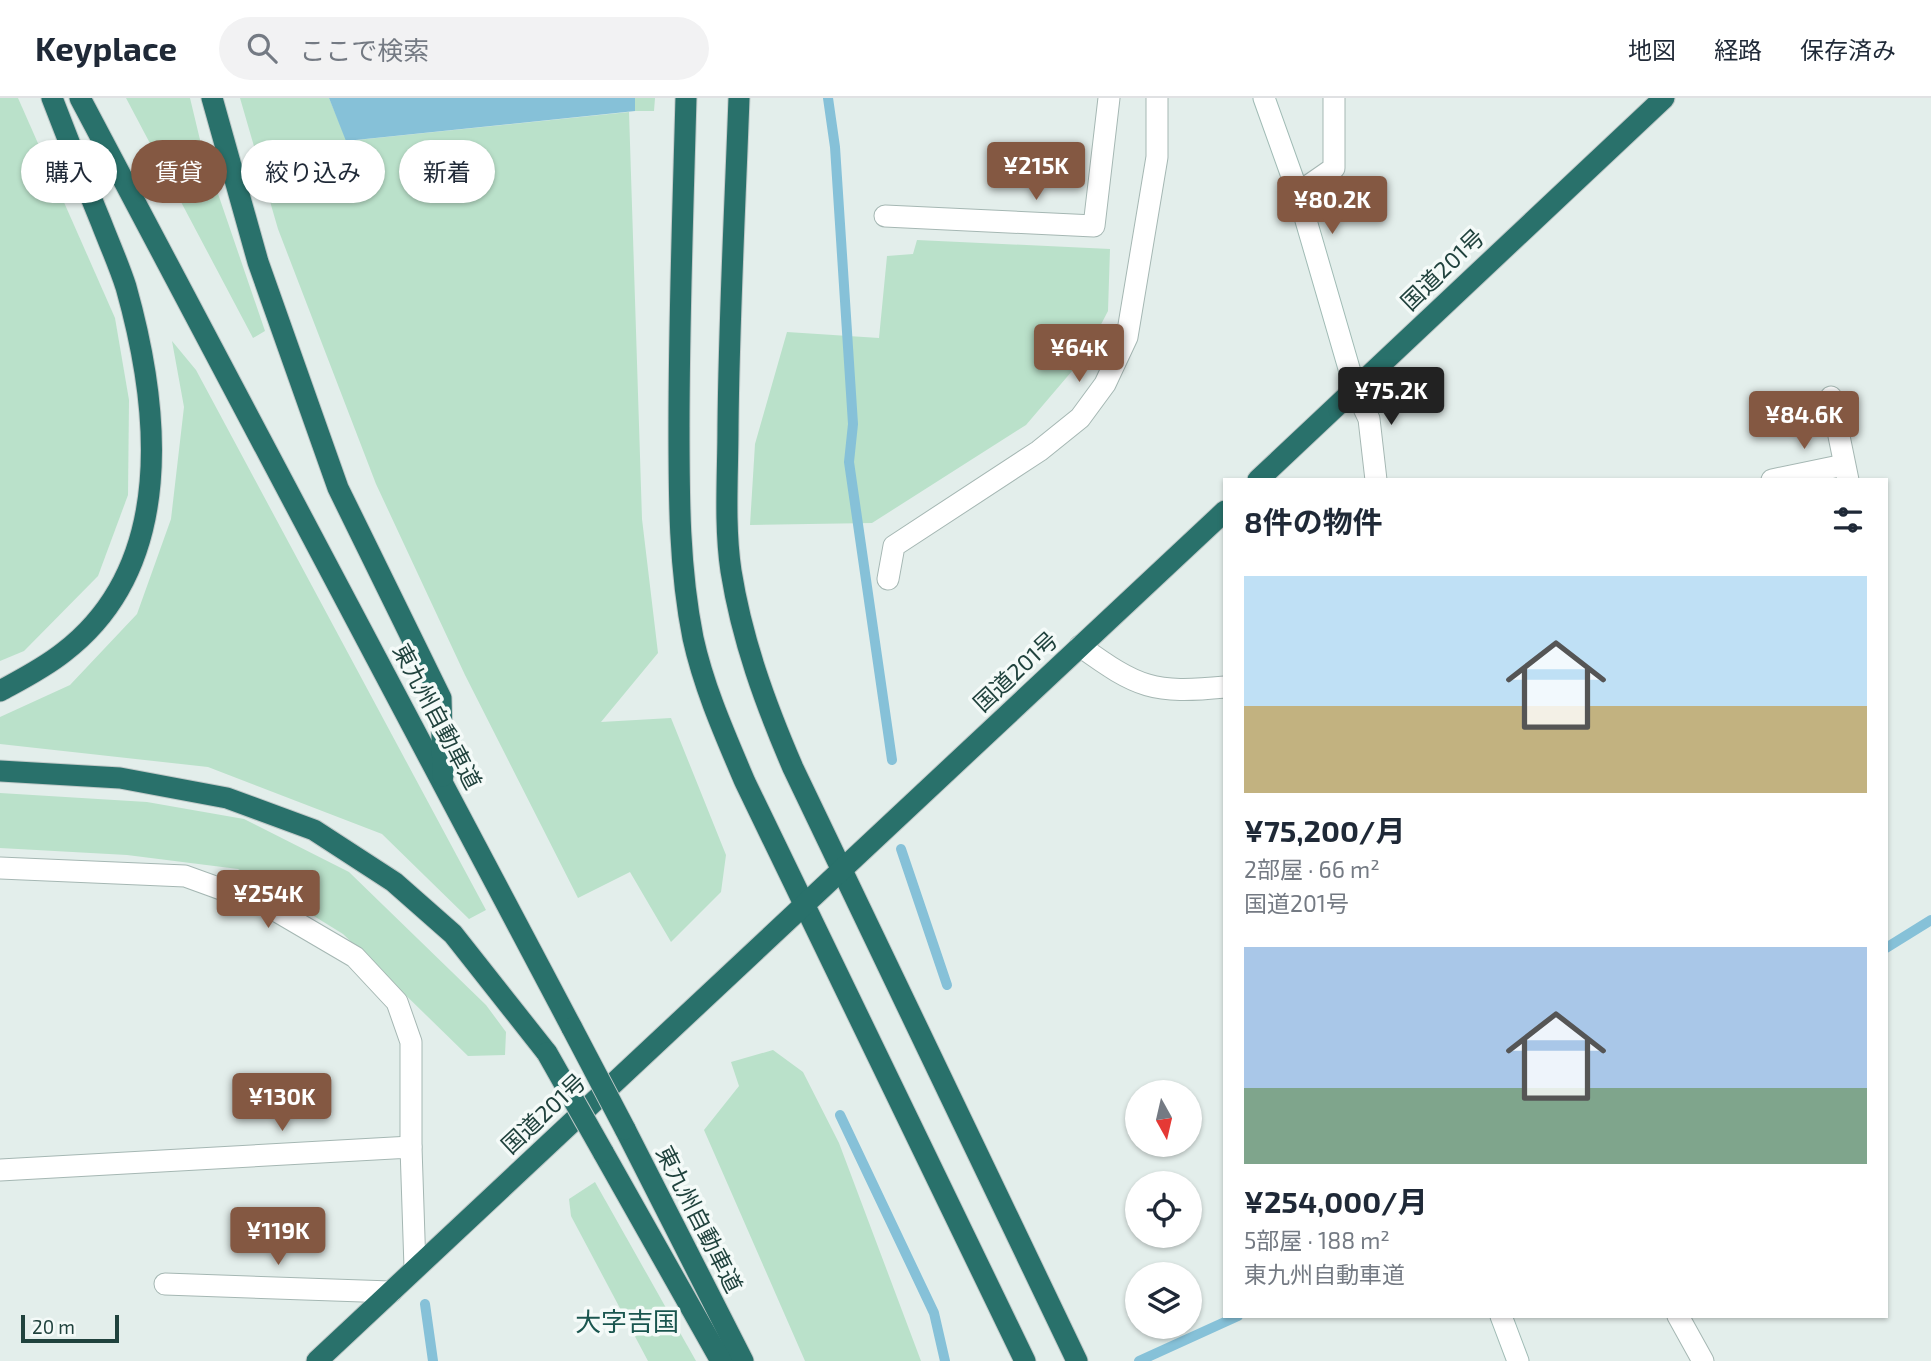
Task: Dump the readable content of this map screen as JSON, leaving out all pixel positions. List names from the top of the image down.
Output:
{
  "streets": {
    "highway": ["国道201号", "東九州自動車道"]
  },
  "districts": ["大字吉国"],
  "scale_bar": "20 m",
  "north": "bottom",
  "page": {
    "header": "Keyplace",
    "search": "ここで検索",
    "nav": ["地図", "経路", "保存済み"],
    "chip": [
      "購入",
      "賃貸",
      "絞り込み",
      "新着"
    ],
    "price": [
      "¥215K",
      "¥80.2K",
      "¥64K",
      "¥75.2K",
      "¥84.6K",
      "¥254K",
      "¥130K",
      "¥119K"
    ],
    "heading": "8件の物件",
    "list": [
      {
        "name": "¥75,200/月",
        "note": "2部屋 · 66 m² · 国道201号"
      },
      {
        "name": "¥254,000/月",
        "note": "5部屋 · 188 m² · 東九州自動車道"
      }
    ],
    "scale": "20 m"
  }
}
